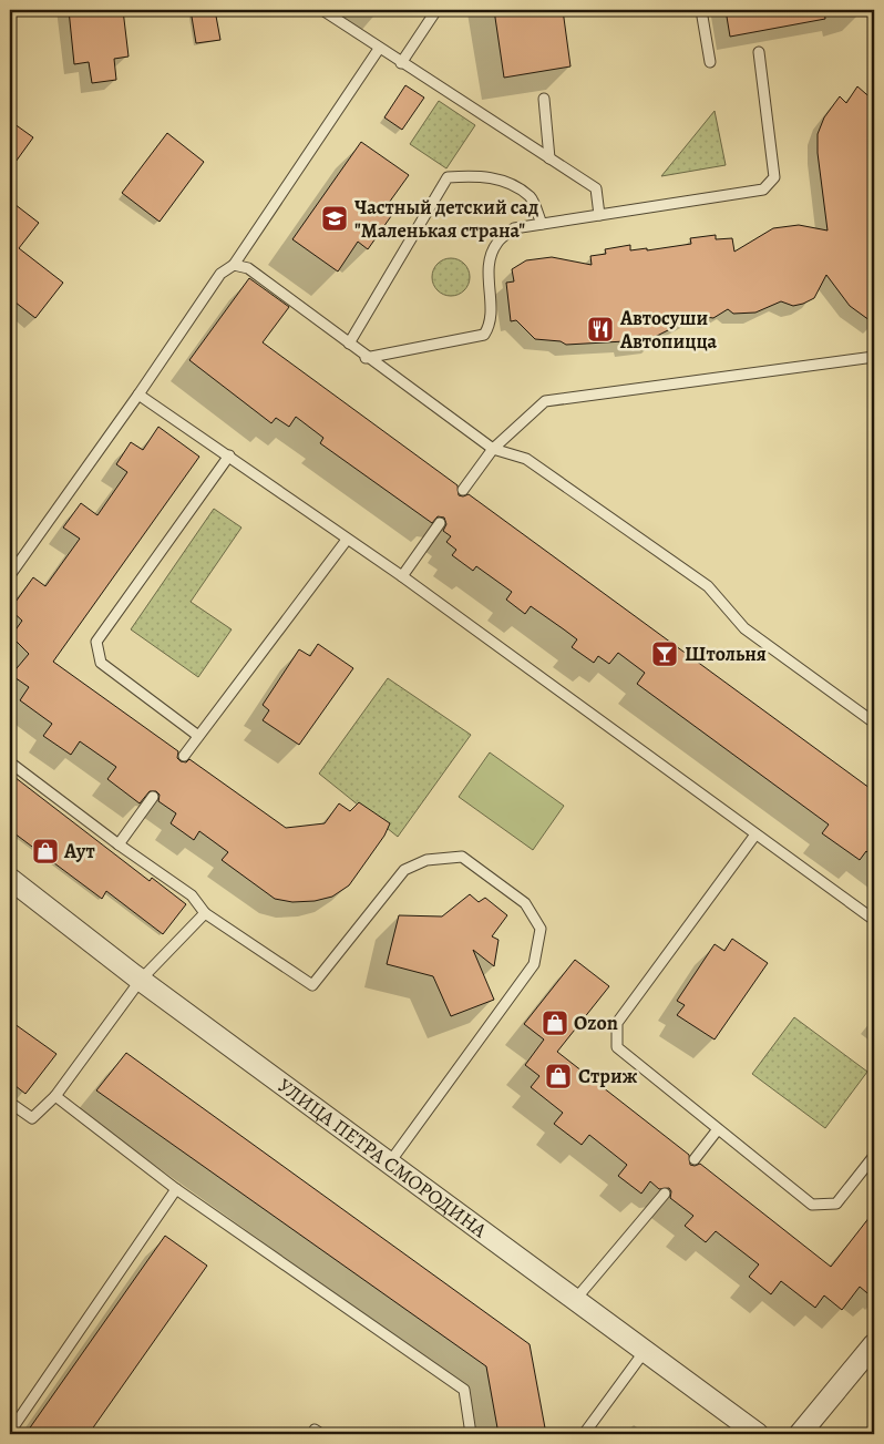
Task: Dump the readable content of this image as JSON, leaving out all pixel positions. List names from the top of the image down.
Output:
{
  "streets": {
    "street": ["УЛИЦА ПЕТРА СМОРОДИНА"]
  },
  "places": {
    "school or university": ["Частный детский сад \"Маленькая страна\""],
    "restaurant": ["Автосуши Автопицца"],
    "bar": ["Штольня"],
    "shop": ["Аут", "Ozon", "Стриж"]
  }
}
